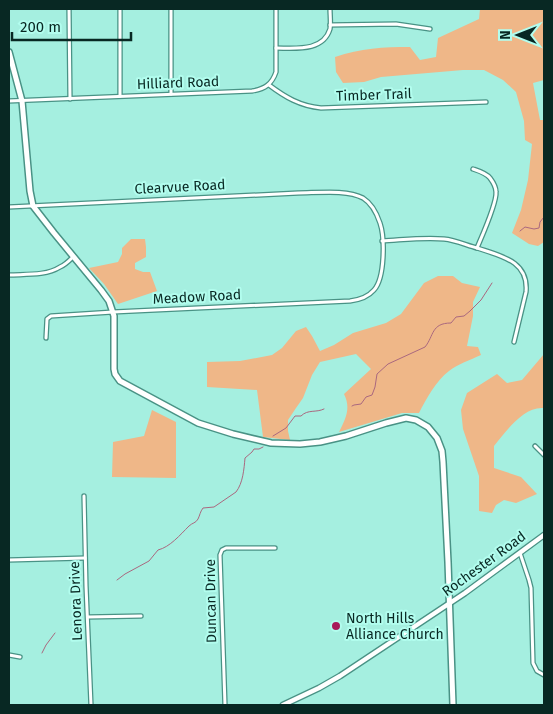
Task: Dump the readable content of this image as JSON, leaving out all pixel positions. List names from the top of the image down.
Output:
{
  "streets": {
    "street": [
      "Hilliard Road",
      "Timber Trail",
      "Clearvue Road",
      "Meadow Road",
      "Rochester Road",
      "Lenora Drive",
      "Duncan Drive"
    ]
  },
  "crossings": [
    ["Hilliard Road", "Timber Trail"],
    ["Clearvue Road", "Meadow Road"]
  ],
  "places": ["North Hills Alliance Church"],
  "scale_bar": "200 m",
  "north": "left"
}
